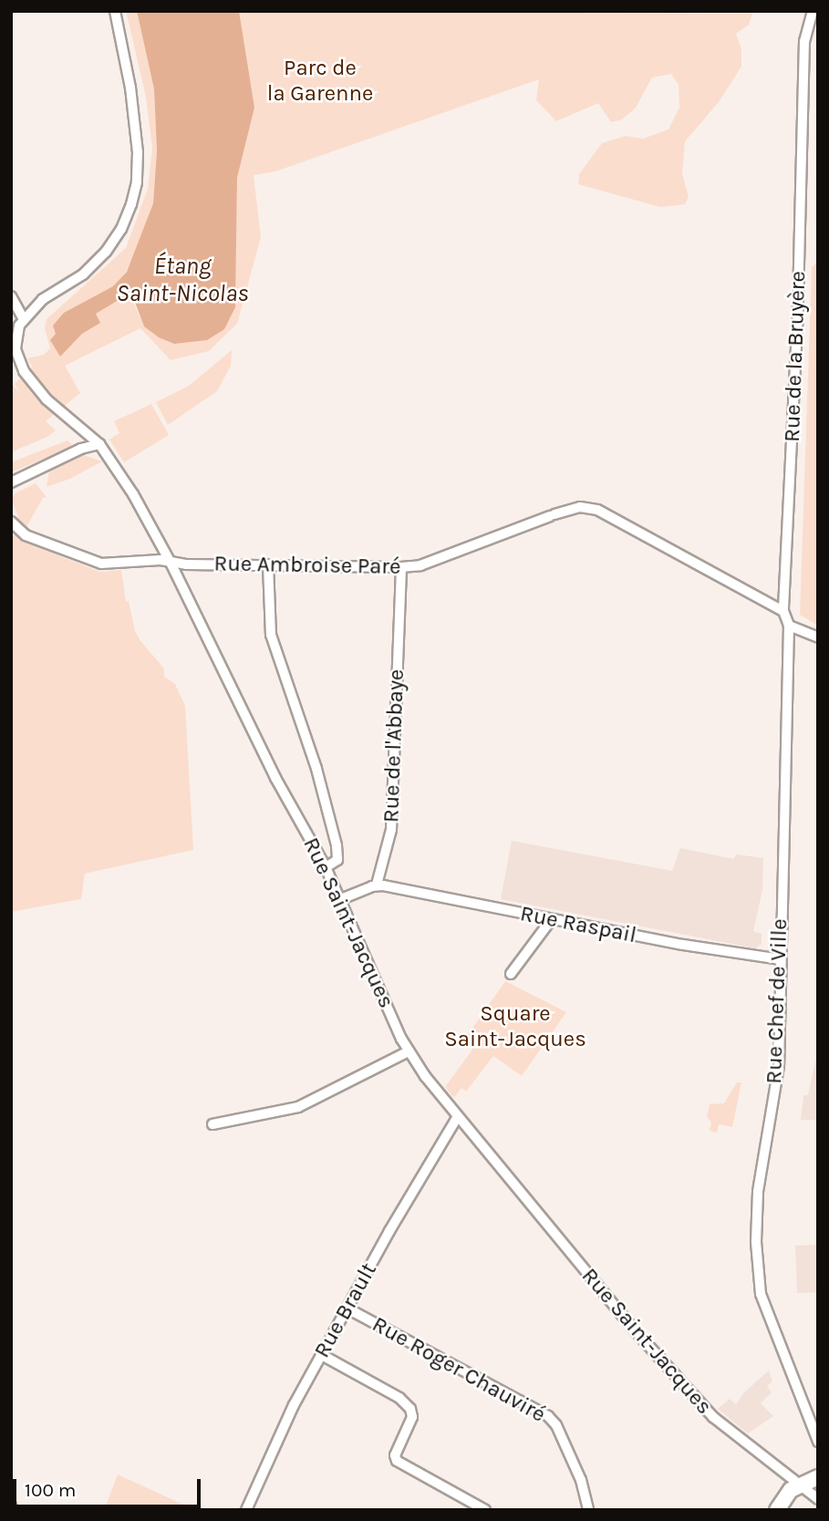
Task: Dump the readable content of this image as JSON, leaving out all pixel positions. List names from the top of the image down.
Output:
{
  "streets": {
    "street": [
      "Rue de la Bruyère",
      "Rue Ambroise Paré",
      "Rue de l'Abbaye",
      "Rue Saint-Jacques",
      "Rue Raspail",
      "Rue Chef de Ville",
      "Rue Brault",
      "Rue Roger Chauviré"
    ]
  },
  "crossings": [
    ["Rue de la Bruyère", "Rue Ambroise Paré"],
    ["Rue de la Bruyère", "Rue Chef de Ville"],
    ["Rue Ambroise Paré", "Rue de l'Abbaye"],
    ["Rue Ambroise Paré", "Rue Saint-Jacques"],
    ["Rue de l'Abbaye", "Rue Raspail"],
    ["Rue Saint-Jacques", "Rue Brault"],
    ["Rue Raspail", "Rue Chef de Ville"],
    ["Rue Brault", "Rue Roger Chauviré"]
  ],
  "water": ["Étang Saint-Nicolas"],
  "parks": ["Parc de la Garenne", "Square Saint-Jacques"],
  "scale_bar": "100 m"
}
